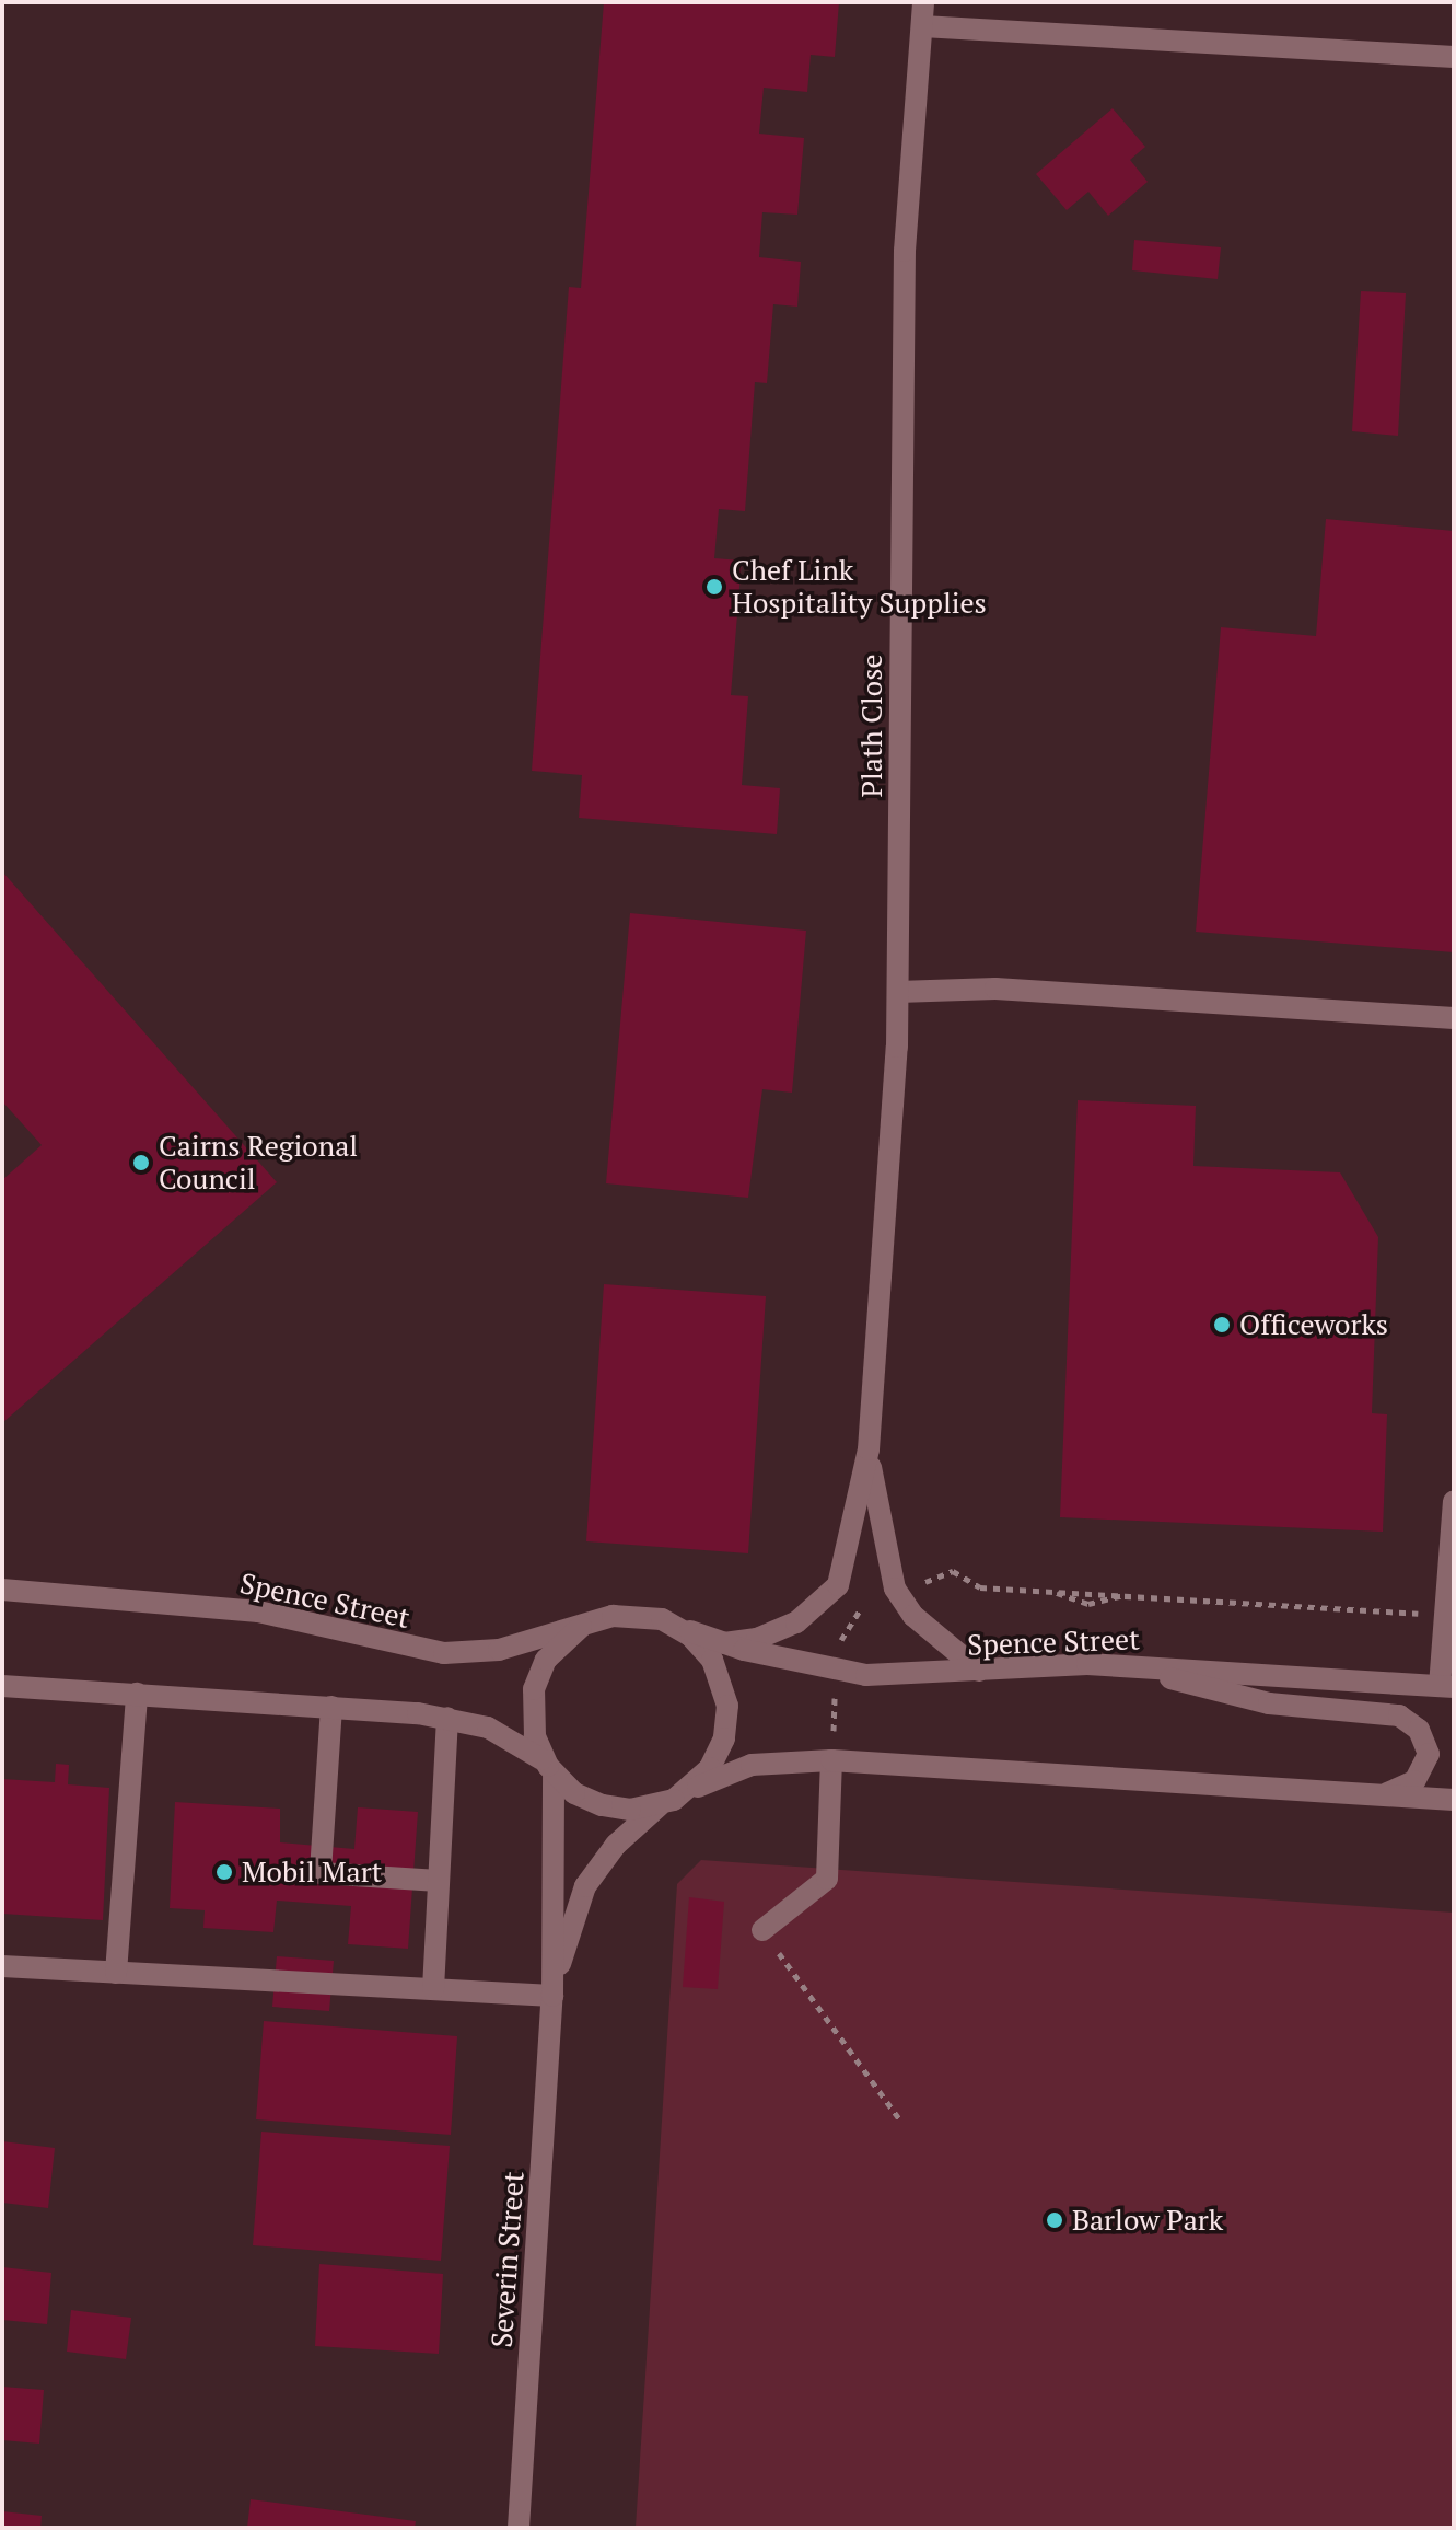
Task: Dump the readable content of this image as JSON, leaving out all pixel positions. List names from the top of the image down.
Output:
{
  "streets": {
    "street": ["Plath Close", "Spence Street", "Severin Street"]
  },
  "crossings": [
    ["Plath Close", "Spence Street"],
    ["Spence Street", "Severin Street"]
  ],
  "places": [
    "Chef Link Hospitality Supplies",
    "Cairns Regional Council",
    "Officeworks",
    "Mobil Mart",
    "Barlow Park"
  ]
}
